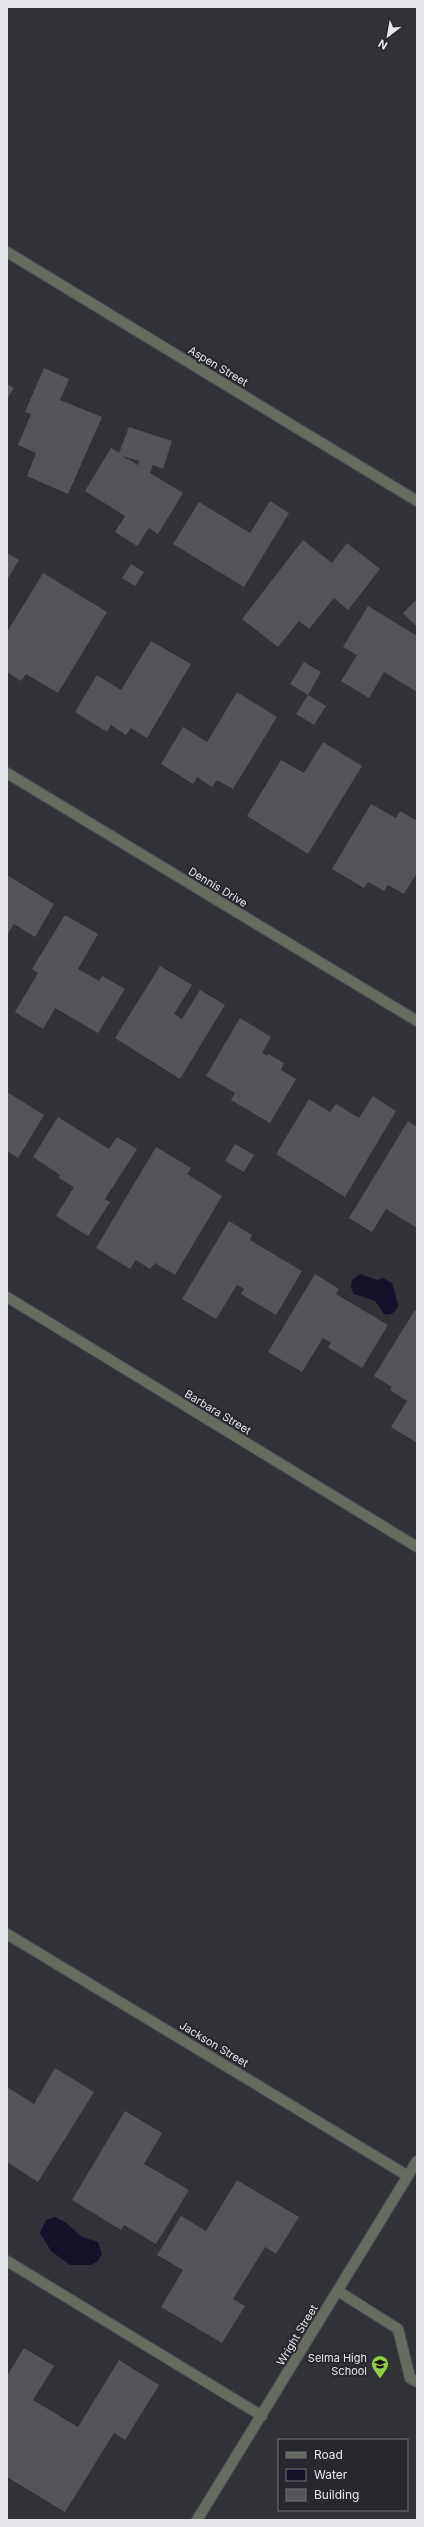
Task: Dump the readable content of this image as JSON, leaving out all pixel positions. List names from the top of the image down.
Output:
{
  "streets": {
    "street": [
      "Aspen Street",
      "Dennis Drive",
      "Barbara Street",
      "Jackson Street",
      "Wright Street"
    ]
  },
  "crossings": [
    ["Jackson Street", "Wright Street"]
  ],
  "places": {
    "school or university": ["Selma High School"]
  },
  "legend": ["Road", "Water", "Building"],
  "north": "bottom left"
}
